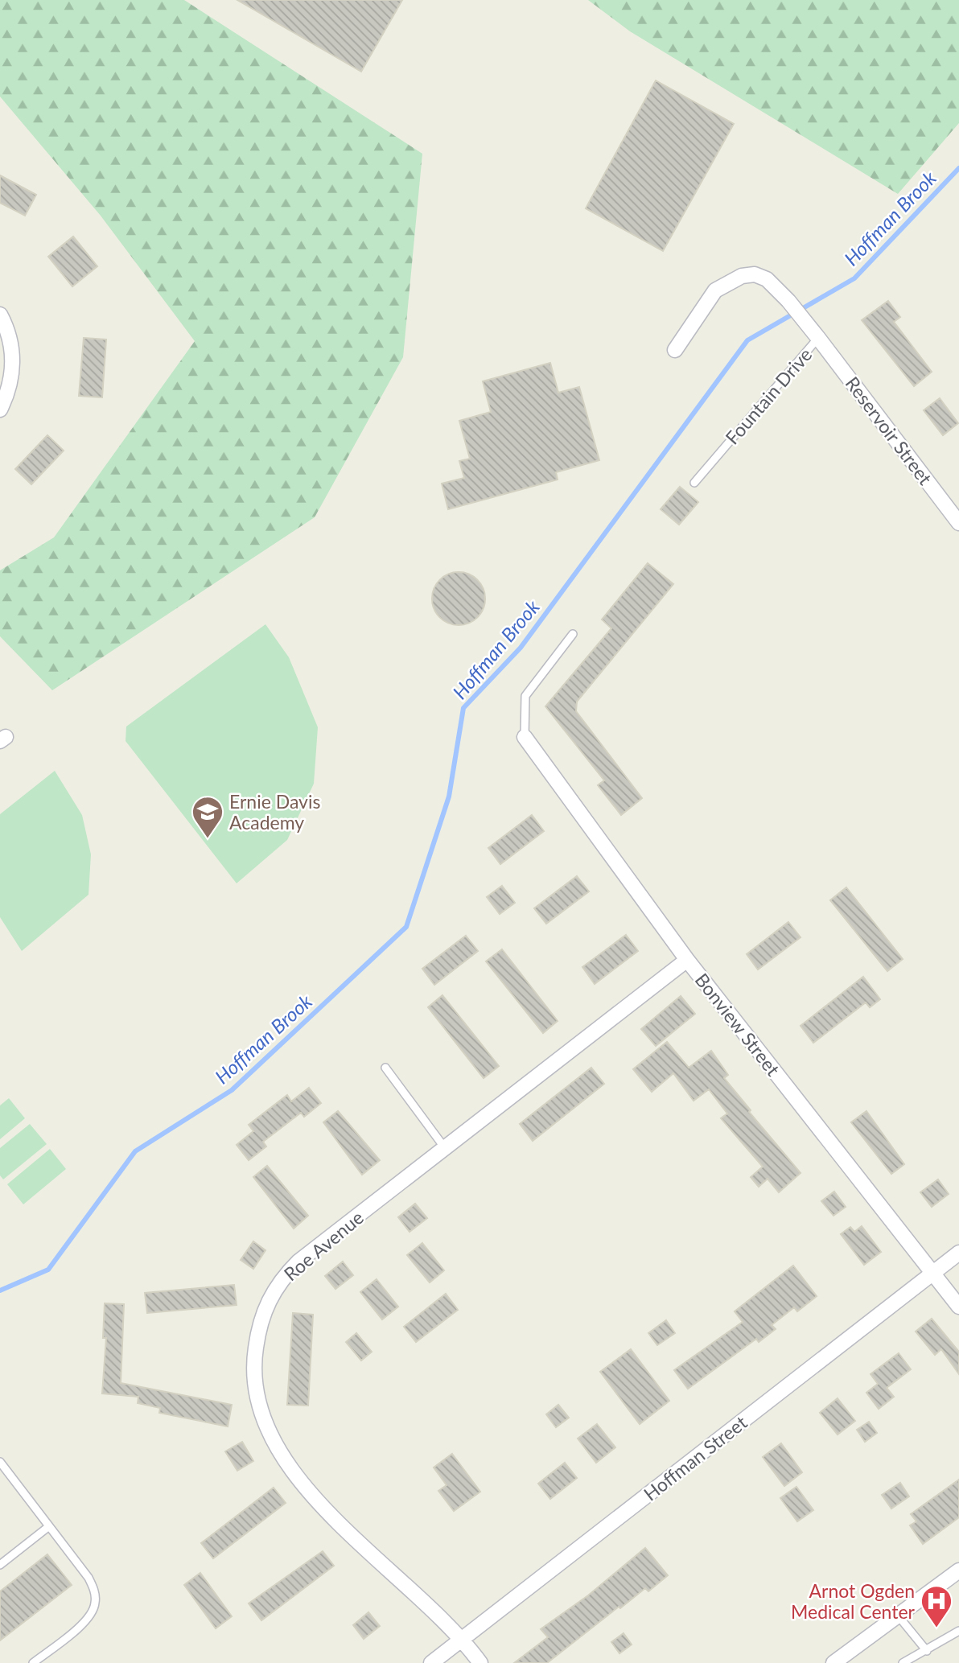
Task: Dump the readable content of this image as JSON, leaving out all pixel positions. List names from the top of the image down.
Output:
{
  "streets": {
    "street": [
      "Fountain Drive",
      "Reservoir Street",
      "Bonview Street",
      "Roe Avenue",
      "Hoffman Street"
    ]
  },
  "crossings": [
    ["Fountain Drive", "Reservoir Street"],
    ["Bonview Street", "Roe Avenue"],
    ["Bonview Street", "Hoffman Street"],
    ["Roe Avenue", "Hoffman Street"]
  ],
  "water": ["Hoffman Brook"],
  "places": {
    "school or university": ["Ernie Davis Academy"],
    "hospital": ["Arnot Ogden Medical Center"]
  }
}
